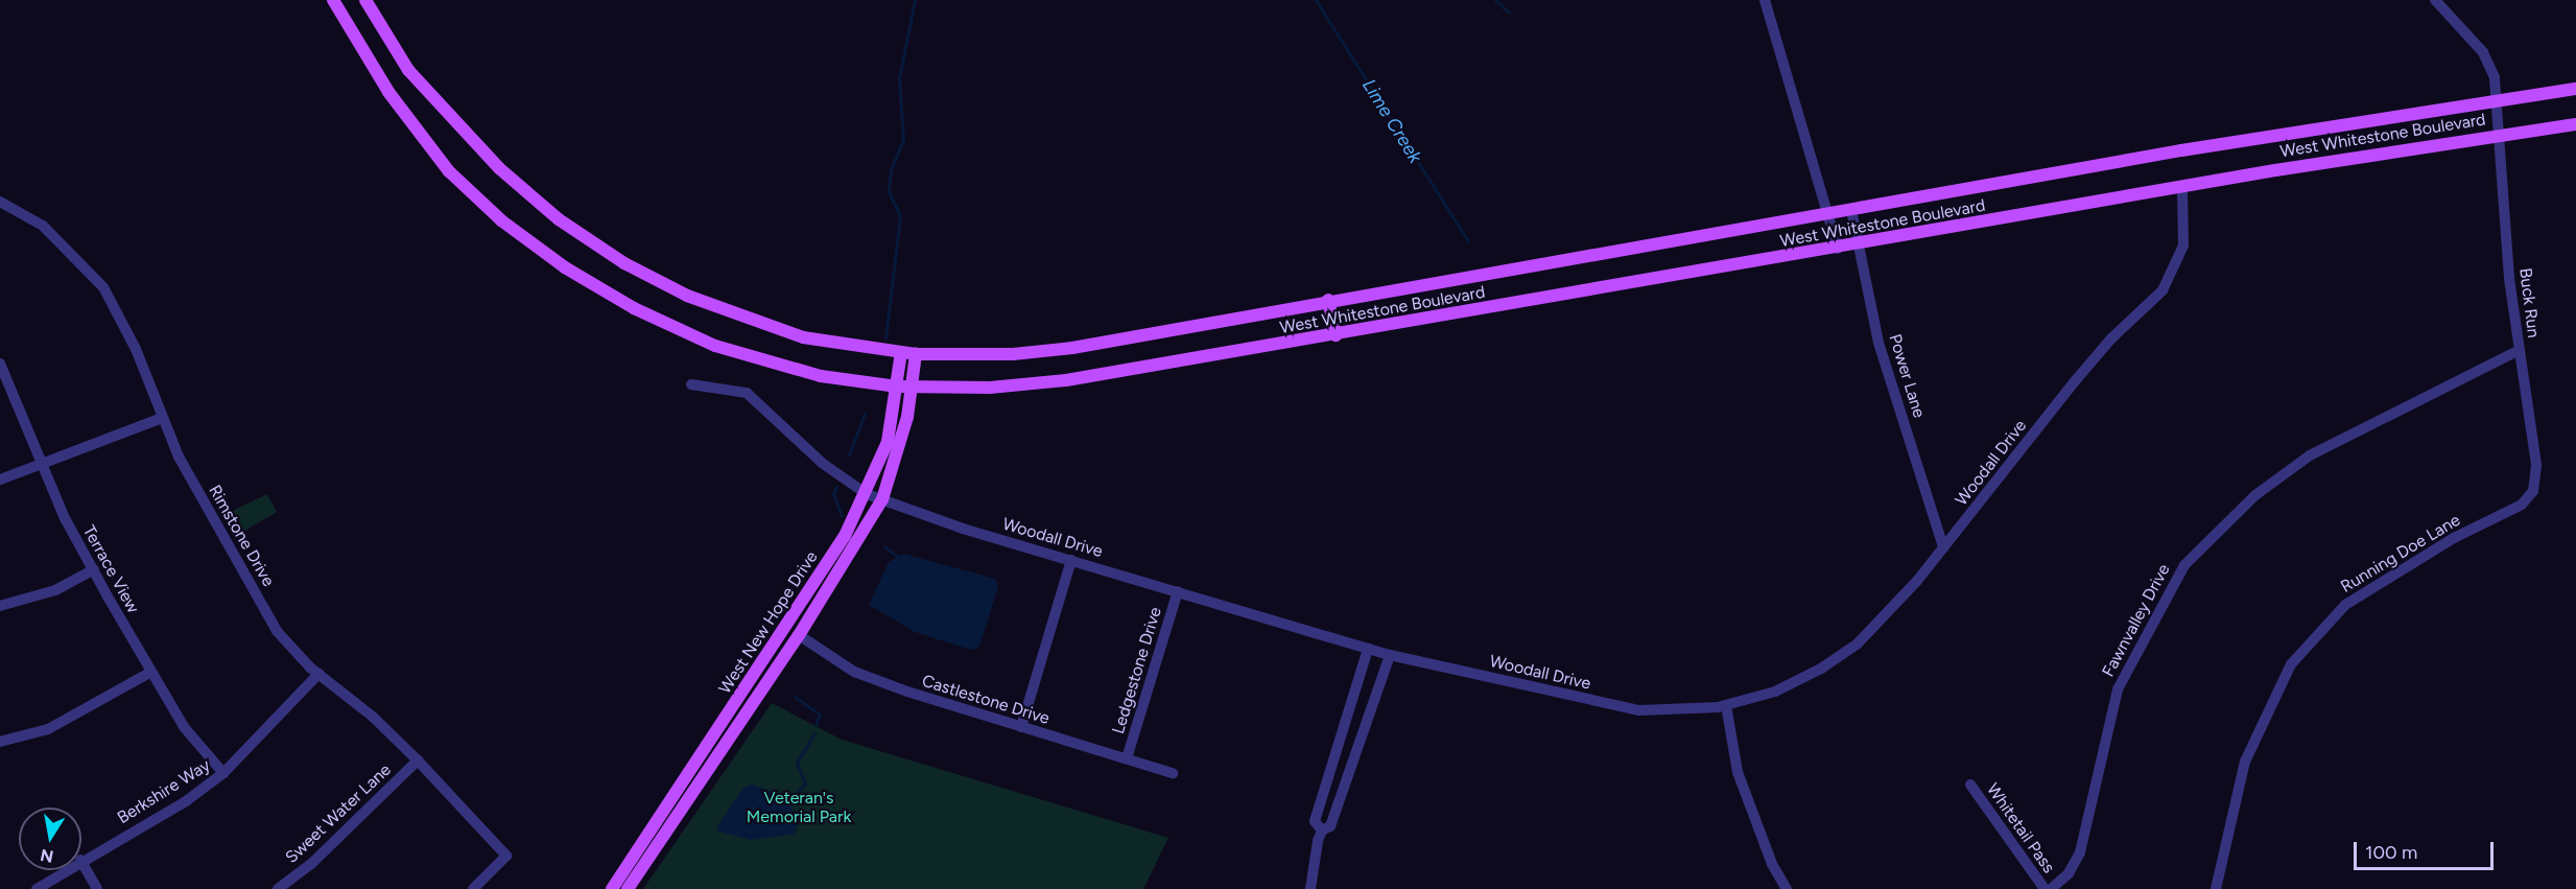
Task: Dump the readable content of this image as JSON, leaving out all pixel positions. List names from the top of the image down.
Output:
{
  "streets": {
    "main road": ["West Whitestone Boulevard", "West New Hope Drive"],
    "street": [
      "Buck Run",
      "Power Lane",
      "Woodall Drive",
      "Rimstone Drive",
      "Running Doe Lane",
      "Terrace View",
      "Fawnvalley Drive",
      "Ledgestone Drive",
      "Castlestone Drive",
      "Berkshire Way",
      "Sweet Water Lane",
      "Whitetail Pass"
    ]
  },
  "crossings": [
    ["West Whitestone Boulevard", "Buck Run"],
    ["West Whitestone Boulevard", "Power Lane"],
    ["West Whitestone Boulevard", "Woodall Drive"],
    ["West Whitestone Boulevard", "West New Hope Drive"],
    ["Buck Run", "Running Doe Lane"],
    ["Buck Run", "Fawnvalley Drive"],
    ["Power Lane", "Woodall Drive"],
    ["Woodall Drive", "West New Hope Drive"],
    ["Woodall Drive", "Ledgestone Drive"],
    ["Rimstone Drive", "Berkshire Way"],
    ["Rimstone Drive", "Sweet Water Lane"],
    ["Terrace View", "Berkshire Way"],
    ["West New Hope Drive", "Castlestone Drive"],
    ["Ledgestone Drive", "Castlestone Drive"]
  ],
  "water": ["Lime Creek"],
  "parks": ["Veteran's Memorial Park"],
  "scale_bar": "100 m",
  "north": "bottom"
}
